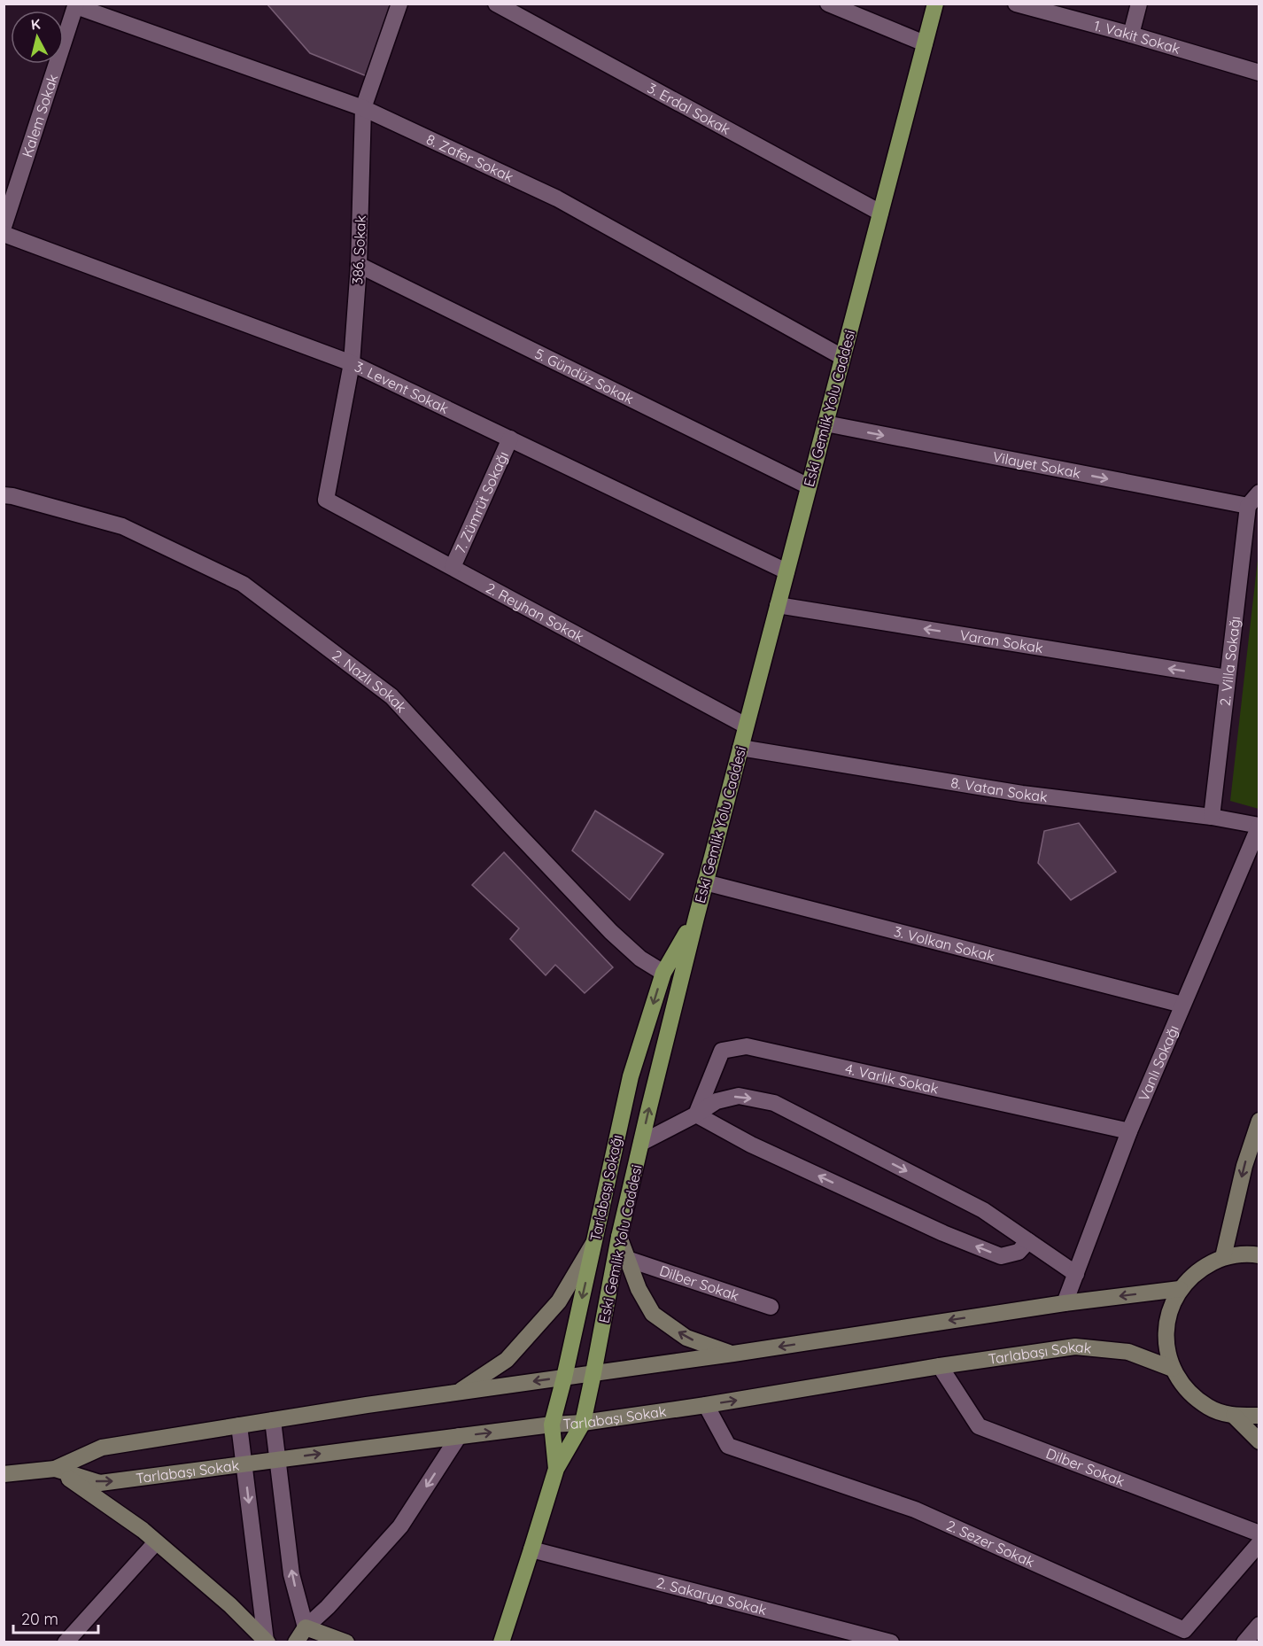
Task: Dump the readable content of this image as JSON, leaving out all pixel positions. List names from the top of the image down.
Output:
{
  "streets": {
    "main road": ["Eski Gemlik Yolu Caddesi", "Tarlabaşı Sokağı", "Tarlabaşı Sokak"],
    "street": [
      "1. Vakit Sokak",
      "3. Erdal Sokak",
      "Kalem Sokak",
      "8. Zafer Sokak",
      "386. Sokak",
      "5. Gündüz Sokak",
      "3. Levent Sokak",
      "Vilayet Sokak",
      "7. Zümrüt Sokağı",
      "2. Reyhan Sokak",
      "Varan Sokak",
      "2. Villa Sokağı",
      "2. Nazlı Sokak",
      "8. Vatan Sokak",
      "3. Volkan Sokak",
      "Vanlı Sokağı",
      "4. Varlık Sokak",
      "Dilber Sokak",
      "2. Sezer Sokak",
      "2. Sakarya Sokak"
    ]
  },
  "crossings": [
    ["3. Erdal Sokak", "Eski Gemlik Yolu Caddesi"],
    ["Kalem Sokak", "8. Zafer Sokak"],
    ["8. Zafer Sokak", "386. Sokak"],
    ["8. Zafer Sokak", "Eski Gemlik Yolu Caddesi"],
    ["386. Sokak", "5. Gündüz Sokak"],
    ["386. Sokak", "3. Levent Sokak"],
    ["386. Sokak", "2. Reyhan Sokak"],
    ["5. Gündüz Sokak", "Eski Gemlik Yolu Caddesi"],
    ["3. Levent Sokak", "Eski Gemlik Yolu Caddesi"],
    ["3. Levent Sokak", "7. Zümrüt Sokağı"],
    ["Eski Gemlik Yolu Caddesi", "Vilayet Sokak"],
    ["Eski Gemlik Yolu Caddesi", "2. Reyhan Sokak"],
    ["Eski Gemlik Yolu Caddesi", "Varan Sokak"],
    ["Eski Gemlik Yolu Caddesi", "8. Vatan Sokak"],
    ["Eski Gemlik Yolu Caddesi", "3. Volkan Sokak"],
    ["Eski Gemlik Yolu Caddesi", "Tarlabaşı Sokağı"],
    ["Eski Gemlik Yolu Caddesi", "Tarlabaşı Sokak"],
    ["Eski Gemlik Yolu Caddesi", "2. Sakarya Sokak"],
    ["Vilayet Sokak", "2. Villa Sokağı"],
    ["7. Zümrüt Sokağı", "2. Reyhan Sokak"],
    ["Varan Sokak", "2. Villa Sokağı"],
    ["2. Villa Sokağı", "8. Vatan Sokak"],
    ["2. Nazlı Sokak", "Tarlabaşı Sokağı"],
    ["8. Vatan Sokak", "Vanlı Sokağı"],
    ["3. Volkan Sokak", "Vanlı Sokağı"],
    ["Vanlı Sokağı", "4. Varlık Sokak"],
    ["Tarlabaşı Sokağı", "Tarlabaşı Sokak"],
    ["Dilber Sokak", "Tarlabaşı Sokak"],
    ["Tarlabaşı Sokak", "2. Sezer Sokak"]
  ],
  "one_way": ["Vilayet Sokak", "Varan Sokak", "Tarlabaşı Sokağı"],
  "scale_bar": "20 m",
  "north": "top"
}
